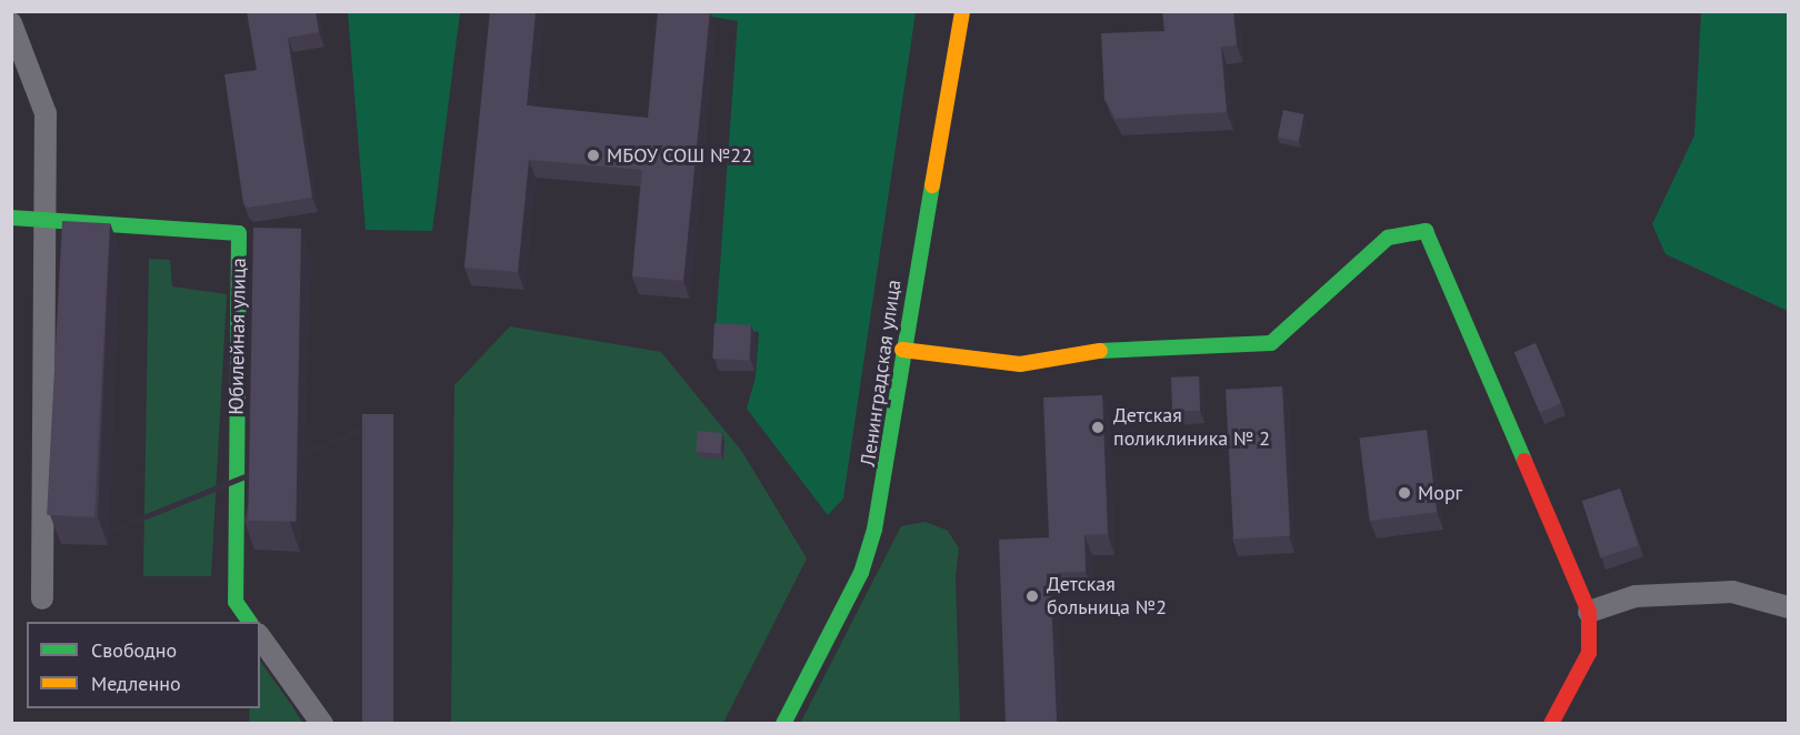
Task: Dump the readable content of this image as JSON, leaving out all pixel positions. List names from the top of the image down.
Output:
{
  "streets": {
    "street": ["Юбилейная улица", "Ленинградская улица"]
  },
  "places": [
    "МБОУ СОШ №22",
    "Детская поликлиника № 2",
    "Морг",
    "Детская больница №2"
  ],
  "legend": ["Свободно", "Медленно"]
}
